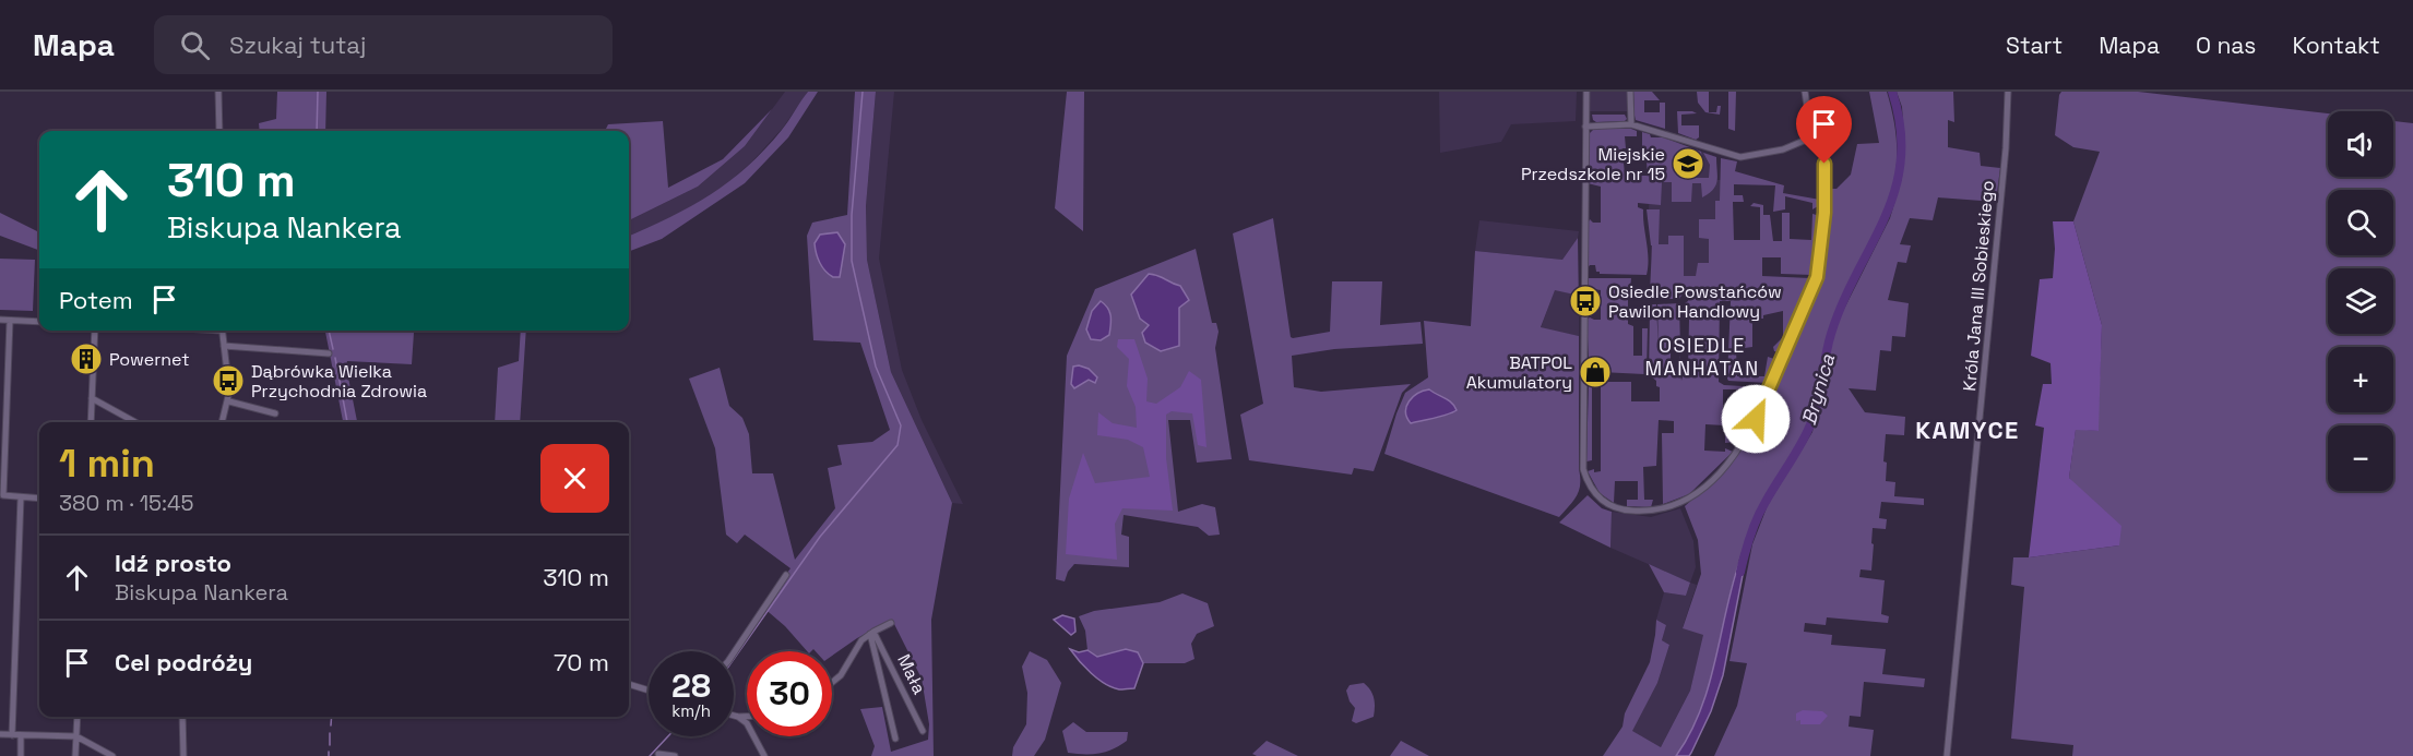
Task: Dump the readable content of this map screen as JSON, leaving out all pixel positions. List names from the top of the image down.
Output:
{
  "streets": {
    "street": ["Króla Jana III Sobieskiego", "Mała"]
  },
  "districts": ["OSIEDLE MANHATAN", "KAMYCE"],
  "water": ["Brynica"],
  "places": {
    "school or university": ["Miejskie Przedszkole nr 15"],
    "bus stop": ["Osiedle Powstańców Pawilon Handlowy", "Dąbrówka Wielka Przychodnia Zdrowia"],
    "building": ["Powernet"],
    "shop": ["BATPOL Akumulatory"]
  },
  "page": {
    "header": "Mapa",
    "search": "Szukaj tutaj",
    "nav": [
      "Start",
      "Mapa",
      "O nas",
      "Kontakt"
    ],
    "map_buttons": ["+", "−"],
    "turn": ["310 m", "Biskupa Nankera"],
    "then": "Potem",
    "heading": ["1 min", "380 m · 15:45"],
    "list": [
      {
        "name": "Idź prosto",
        "note": "Biskupa Nankera",
        "value": "310 m"
      },
      {
        "name": "Cel podróży",
        "value": "70 m"
      }
    ],
    "speed": "28 km/h",
    "limit": "30"
  }
}
